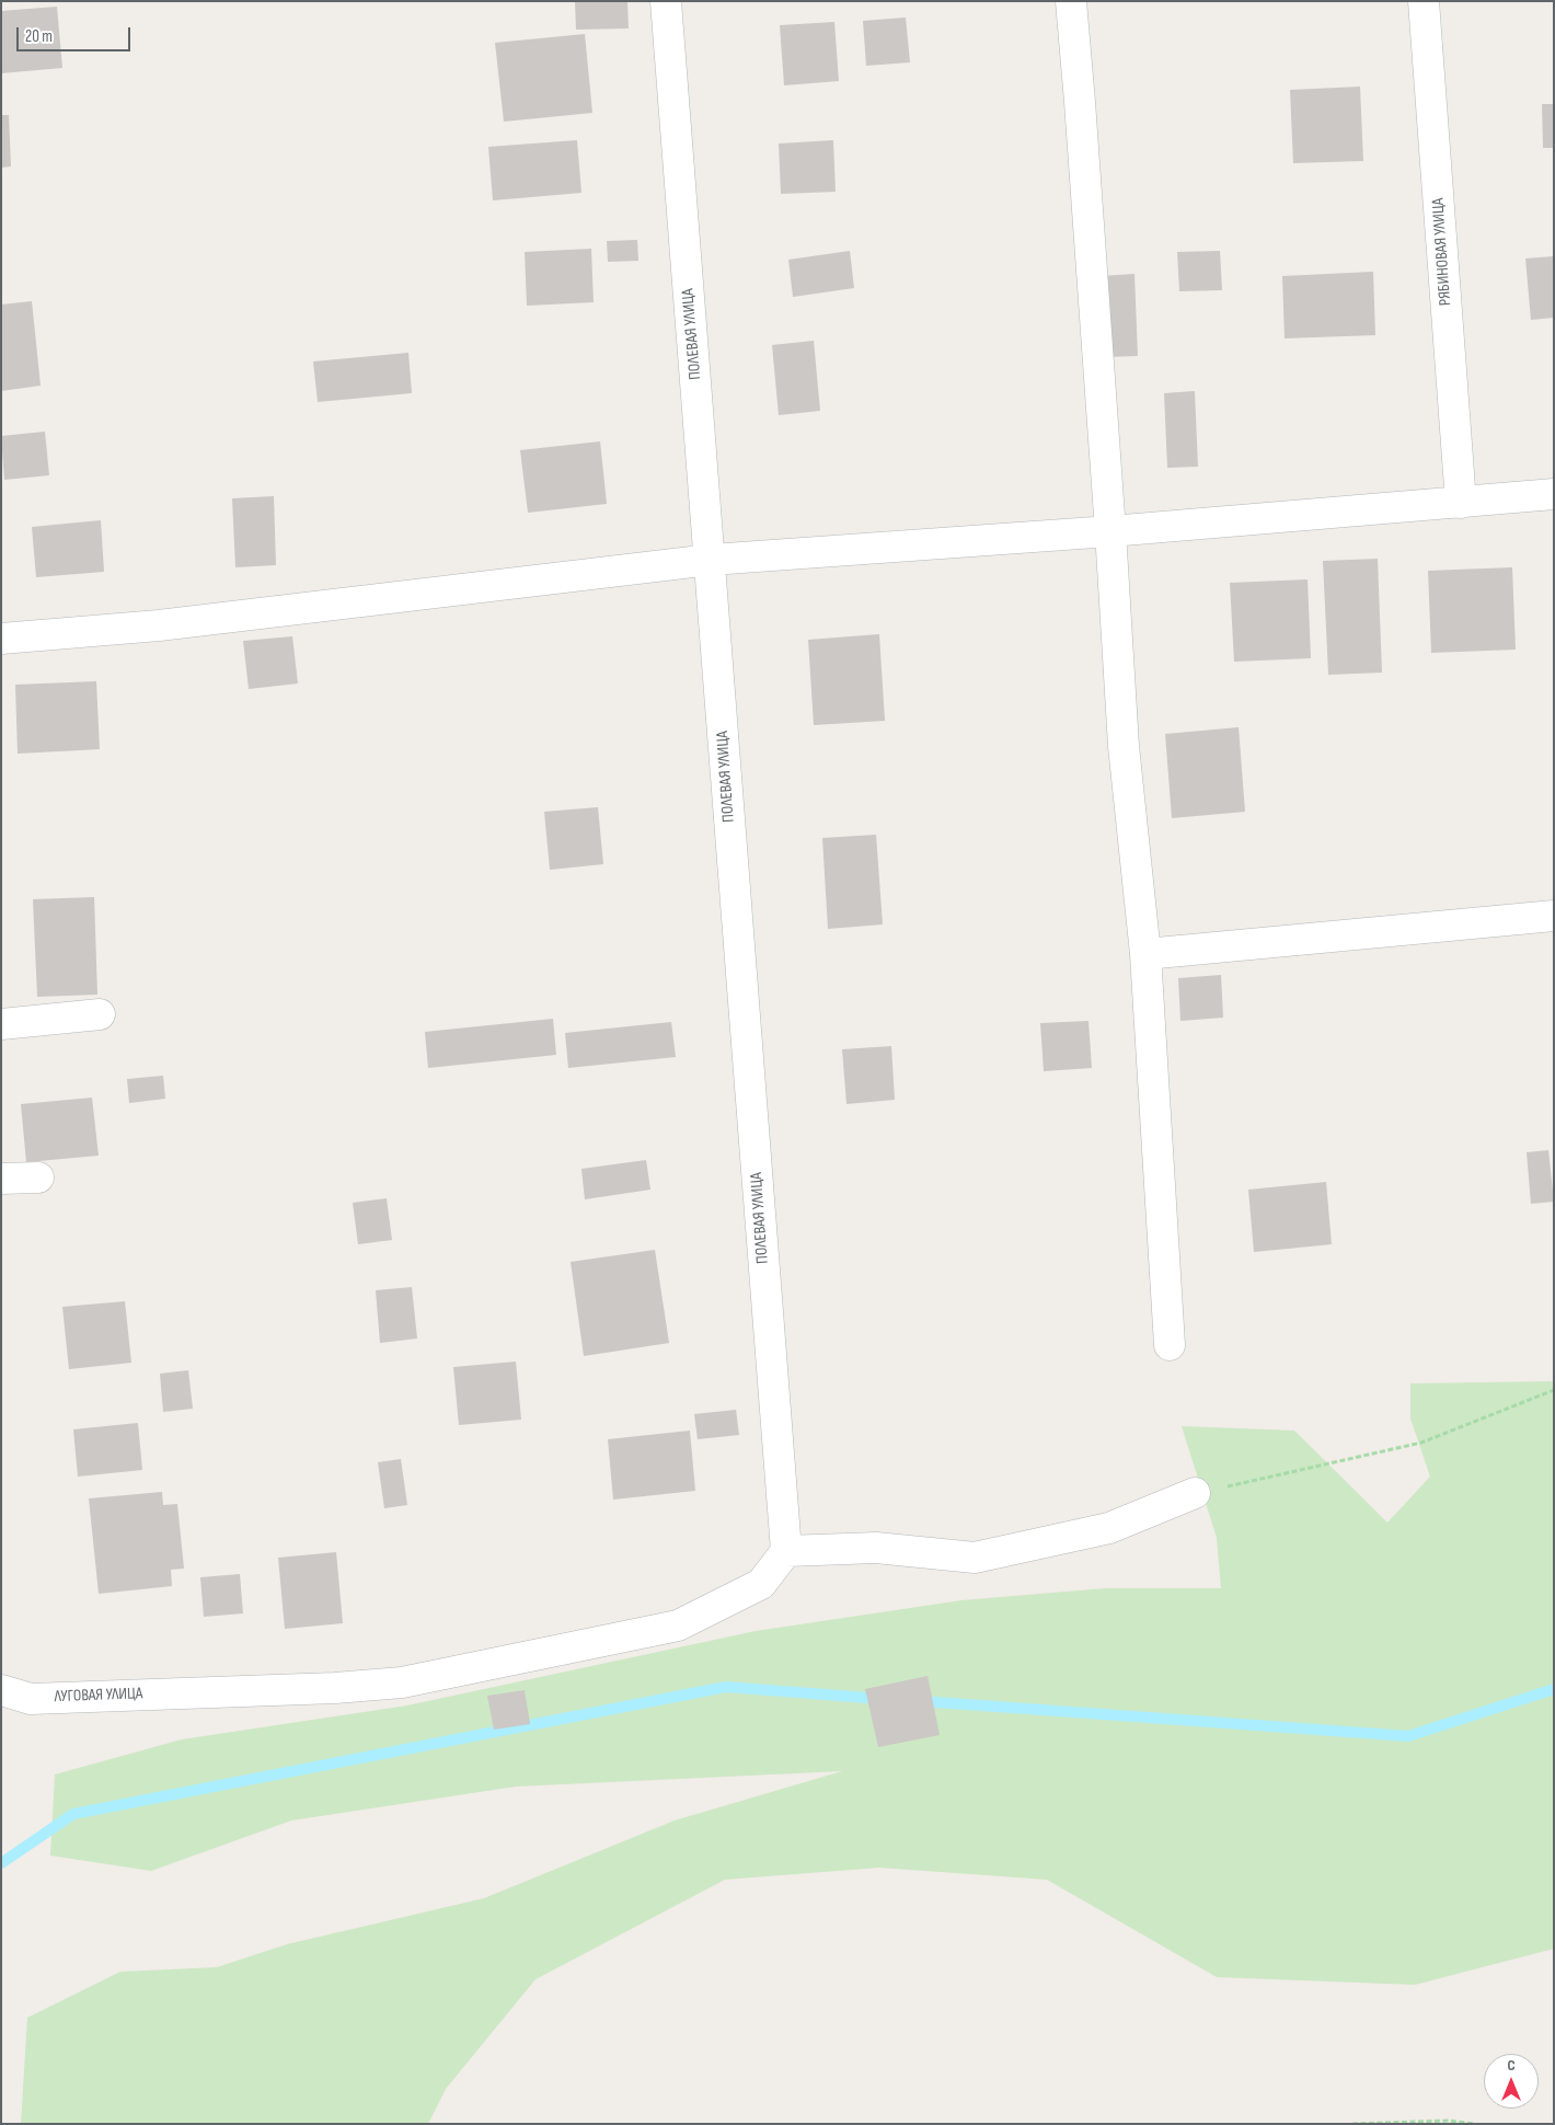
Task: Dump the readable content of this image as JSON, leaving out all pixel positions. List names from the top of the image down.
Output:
{
  "streets": {
    "street": ["РЯБИНОВАЯ УЛИЦА", "ПОЛЕВАЯ УЛИЦА", "ЛУГОВАЯ УЛИЦА"]
  },
  "crossings": [
    ["ПОЛЕВАЯ УЛИЦА", "ЛУГОВАЯ УЛИЦА"]
  ],
  "scale_bar": "20 m",
  "north": "top"
}
